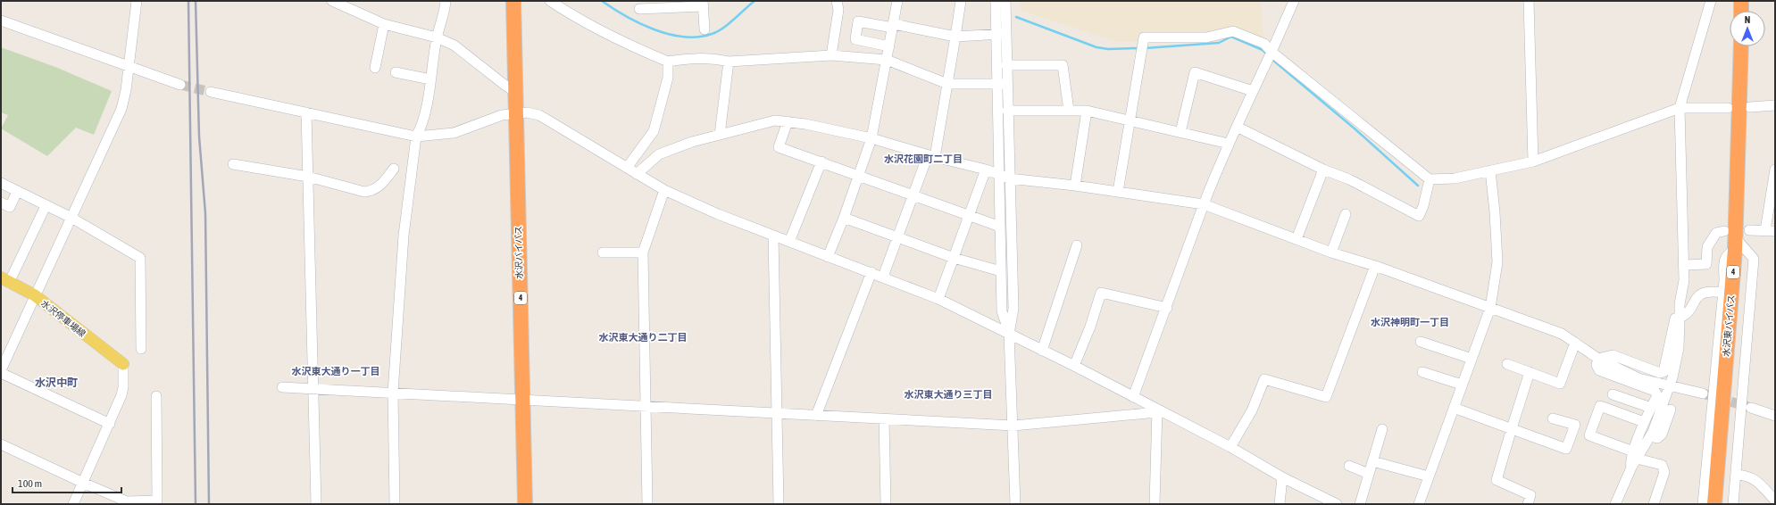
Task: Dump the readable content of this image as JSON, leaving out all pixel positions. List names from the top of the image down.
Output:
{
  "streets": {
    "highway": ["水沢バイパス", "4", "水沢東バイパス"],
    "main road": ["水沢停車場線"]
  },
  "districts": [
    "水沢花園町二丁目",
    "水沢神明町一丁目",
    "水沢東大通り二丁目",
    "水沢東大通り一丁目",
    "水沢中町",
    "水沢東大通り三丁目"
  ],
  "scale_bar": "100 m",
  "north": "top"
}
